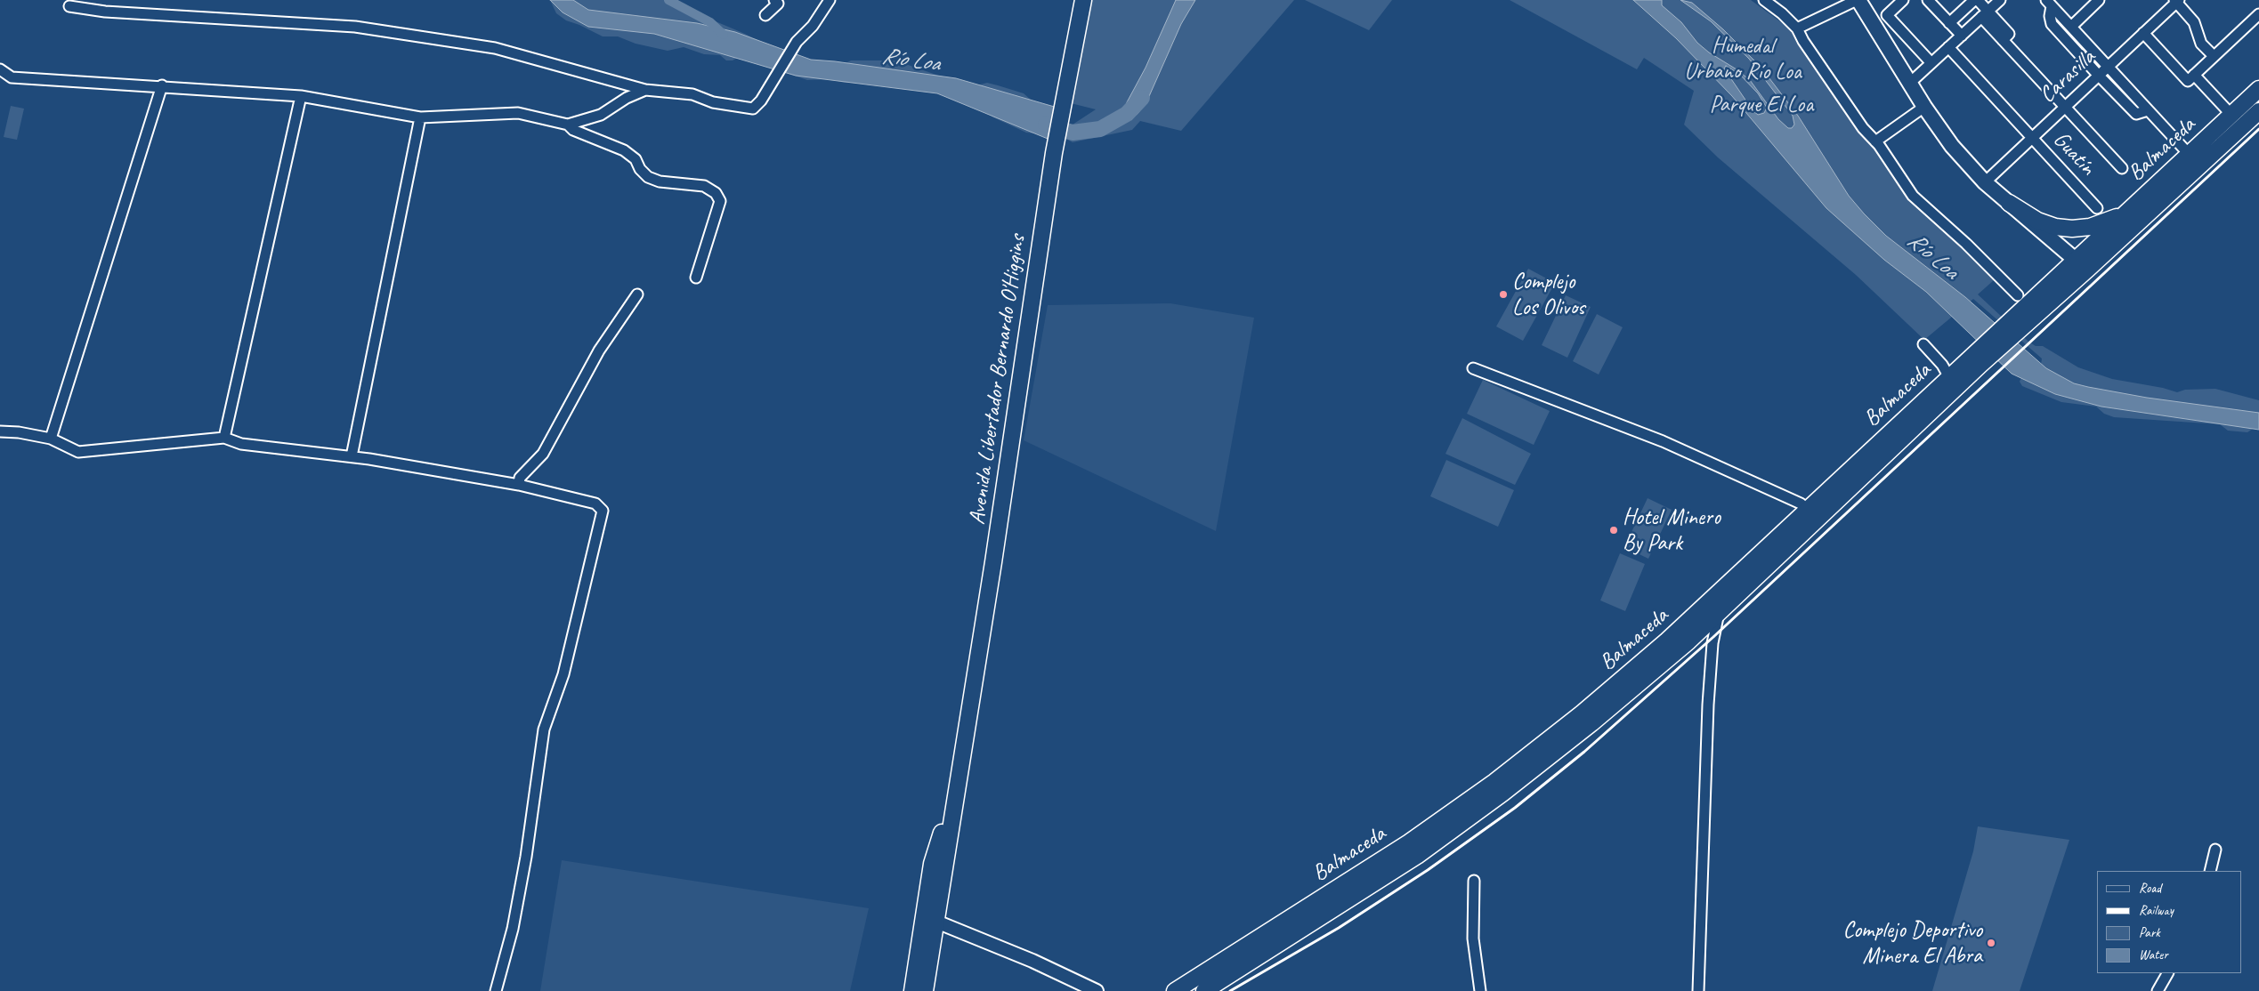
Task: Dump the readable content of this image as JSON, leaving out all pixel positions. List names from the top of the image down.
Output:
{
  "streets": {
    "main road": ["Balmaceda", "Avenida Libertador Bernardo O'Higgins"],
    "street": ["Carasilla", "Guatín"]
  },
  "crossings": [
    ["Carasilla", "Guatín"]
  ],
  "water": ["Río Loa"],
  "parks": ["Humedal Urbano Río Loa", "Parque El Loa"],
  "places": ["Complejo Los Olivos", "Hotel Minero By Park", "Complejo Deportivo Minera El Abra"],
  "legend": [
    "Road",
    "Railway",
    "Park",
    "Water"
  ]
}
